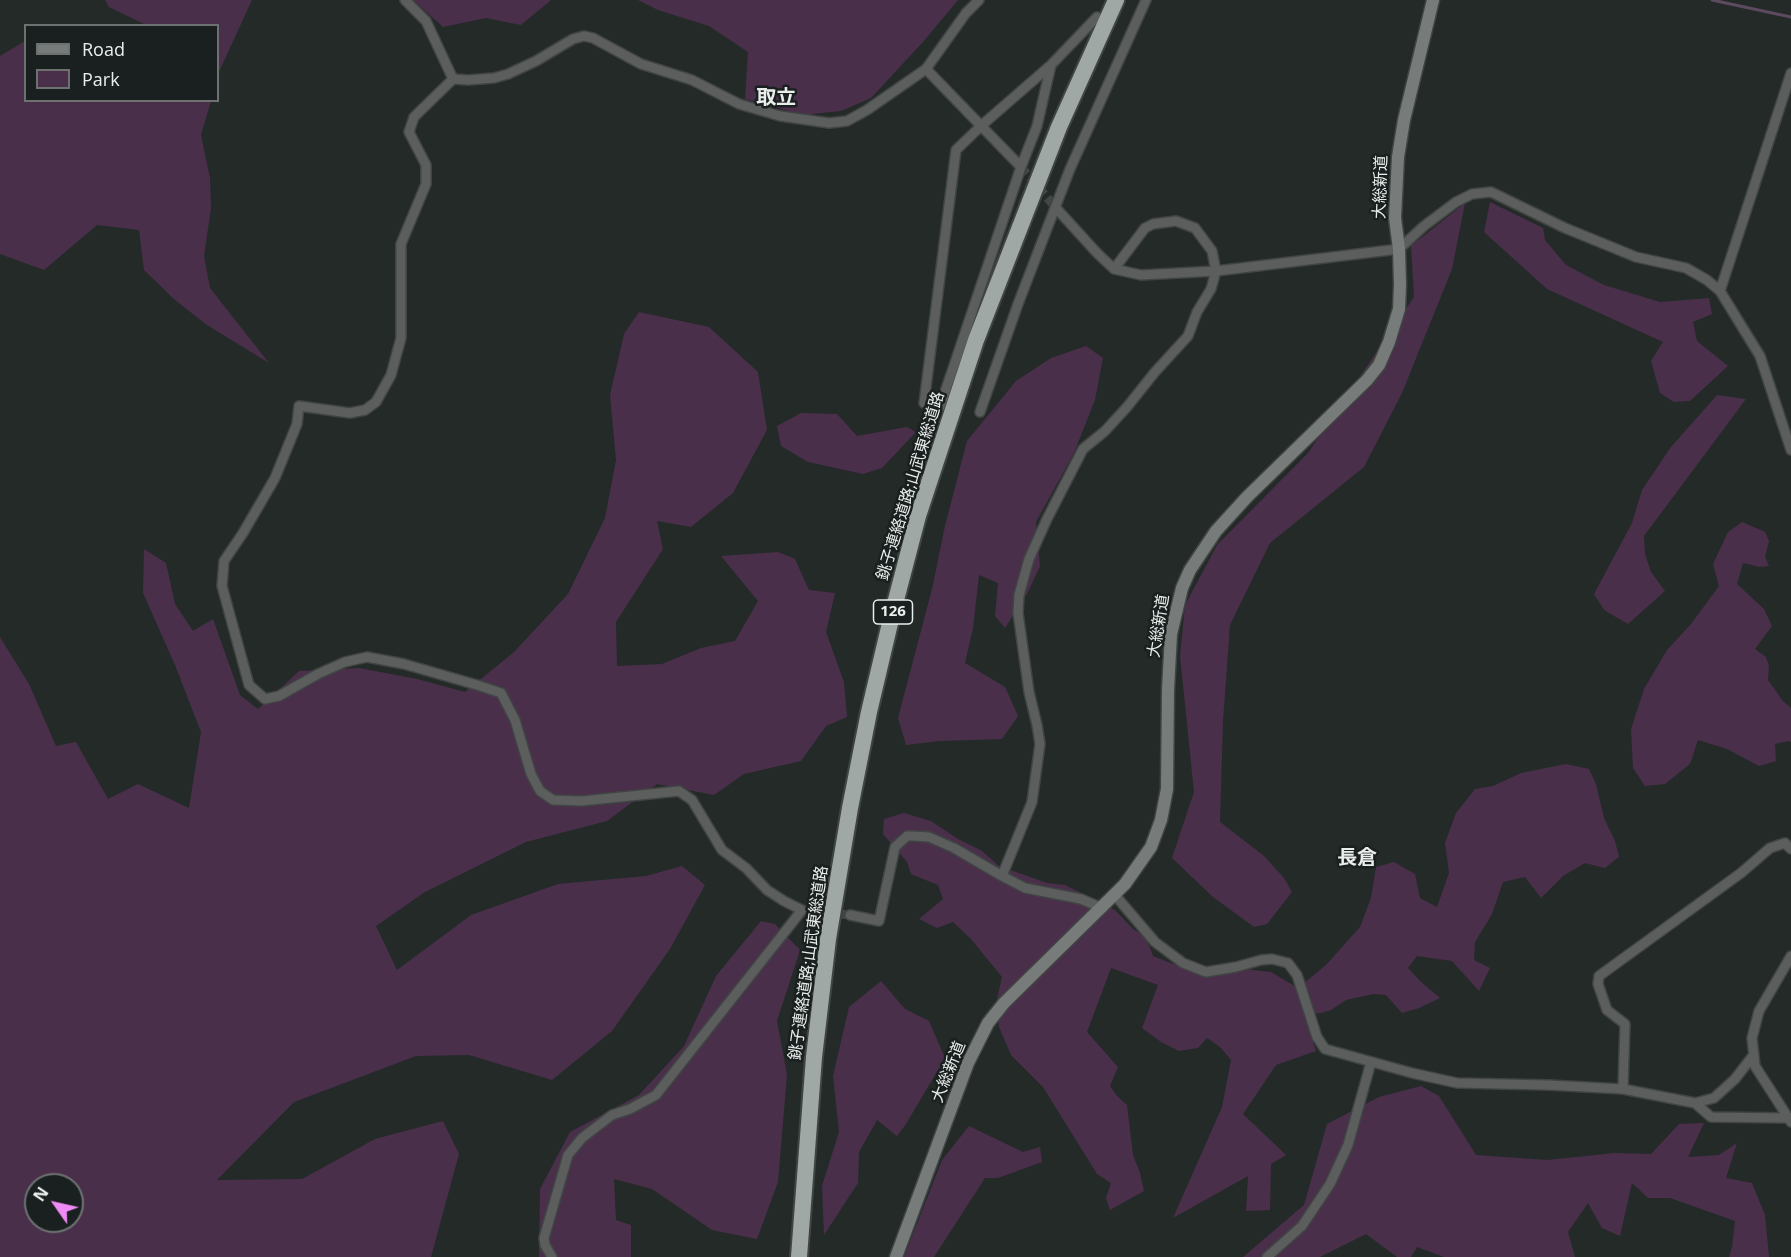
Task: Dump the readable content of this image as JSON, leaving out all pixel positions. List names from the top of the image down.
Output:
{
  "streets": {
    "highway": ["銚子連絡道路;山武東総道路", "126"],
    "street": ["大総新道"]
  },
  "districts": ["取立", "長倉"],
  "legend": ["Road", "Park"],
  "north": "top left"
}
